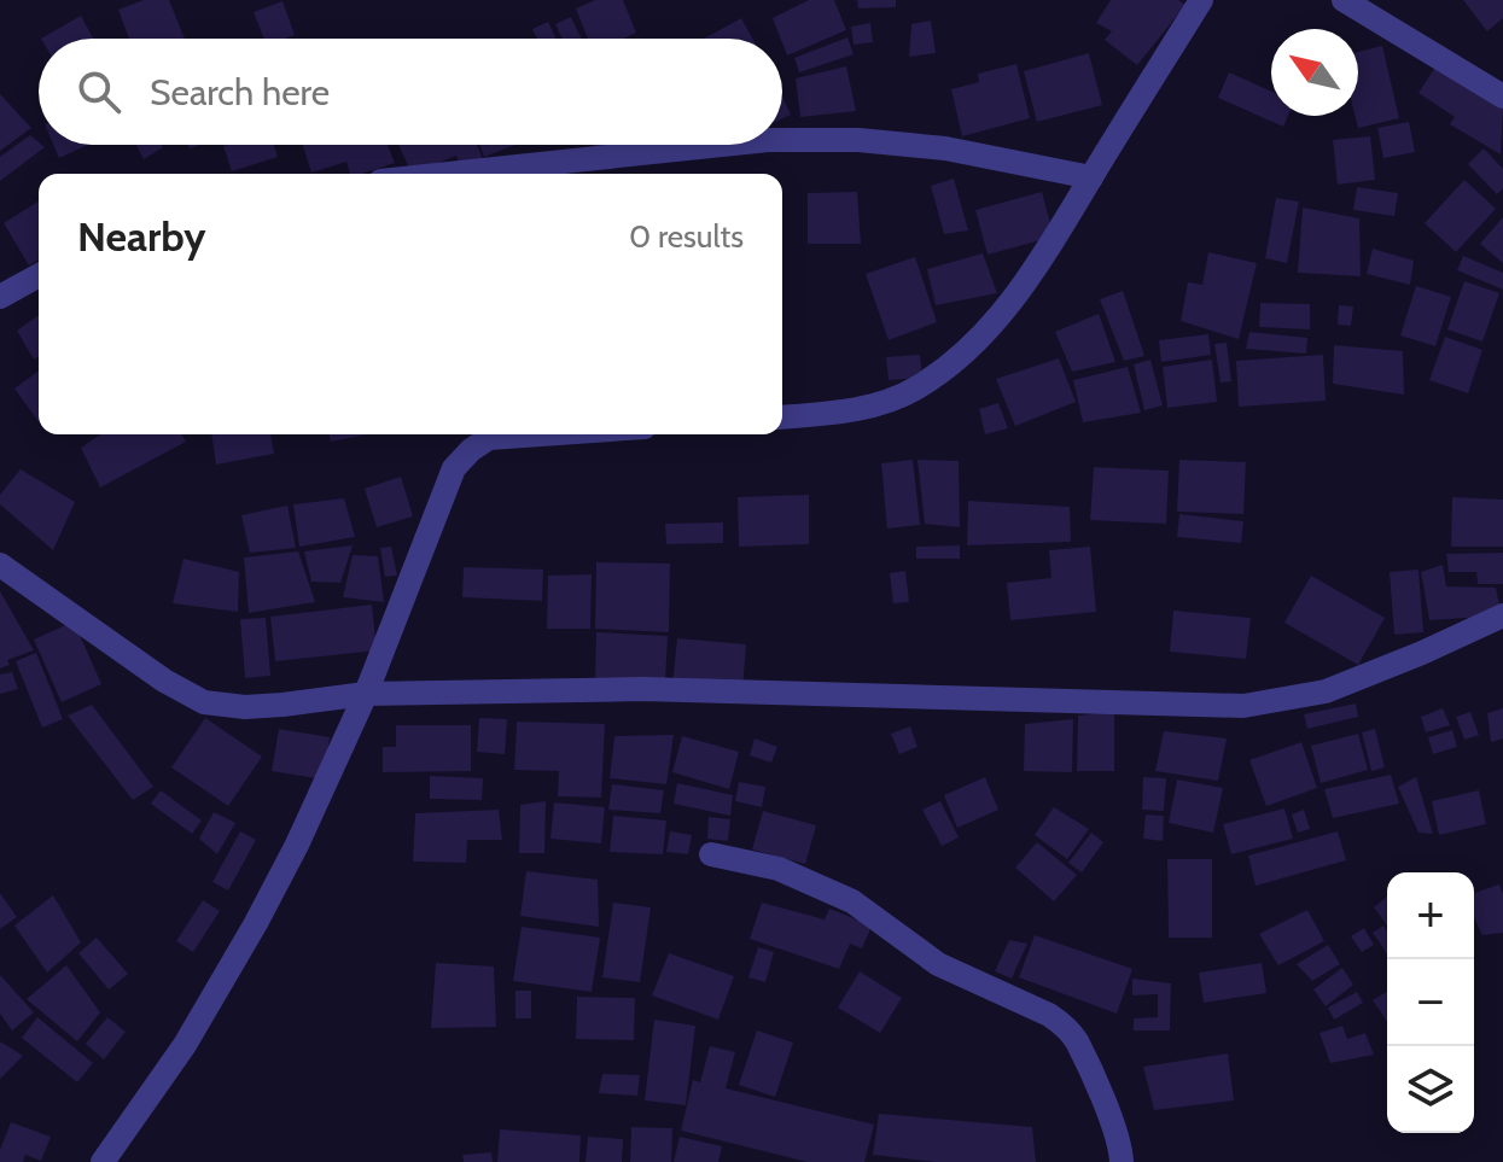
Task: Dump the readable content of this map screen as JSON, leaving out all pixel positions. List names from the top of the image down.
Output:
{
  "north": "top left",
  "page": {
    "search": "Search here",
    "heading": ["Nearby", "0 results"],
    "map_buttons": ["+", "−"]
  }
}
